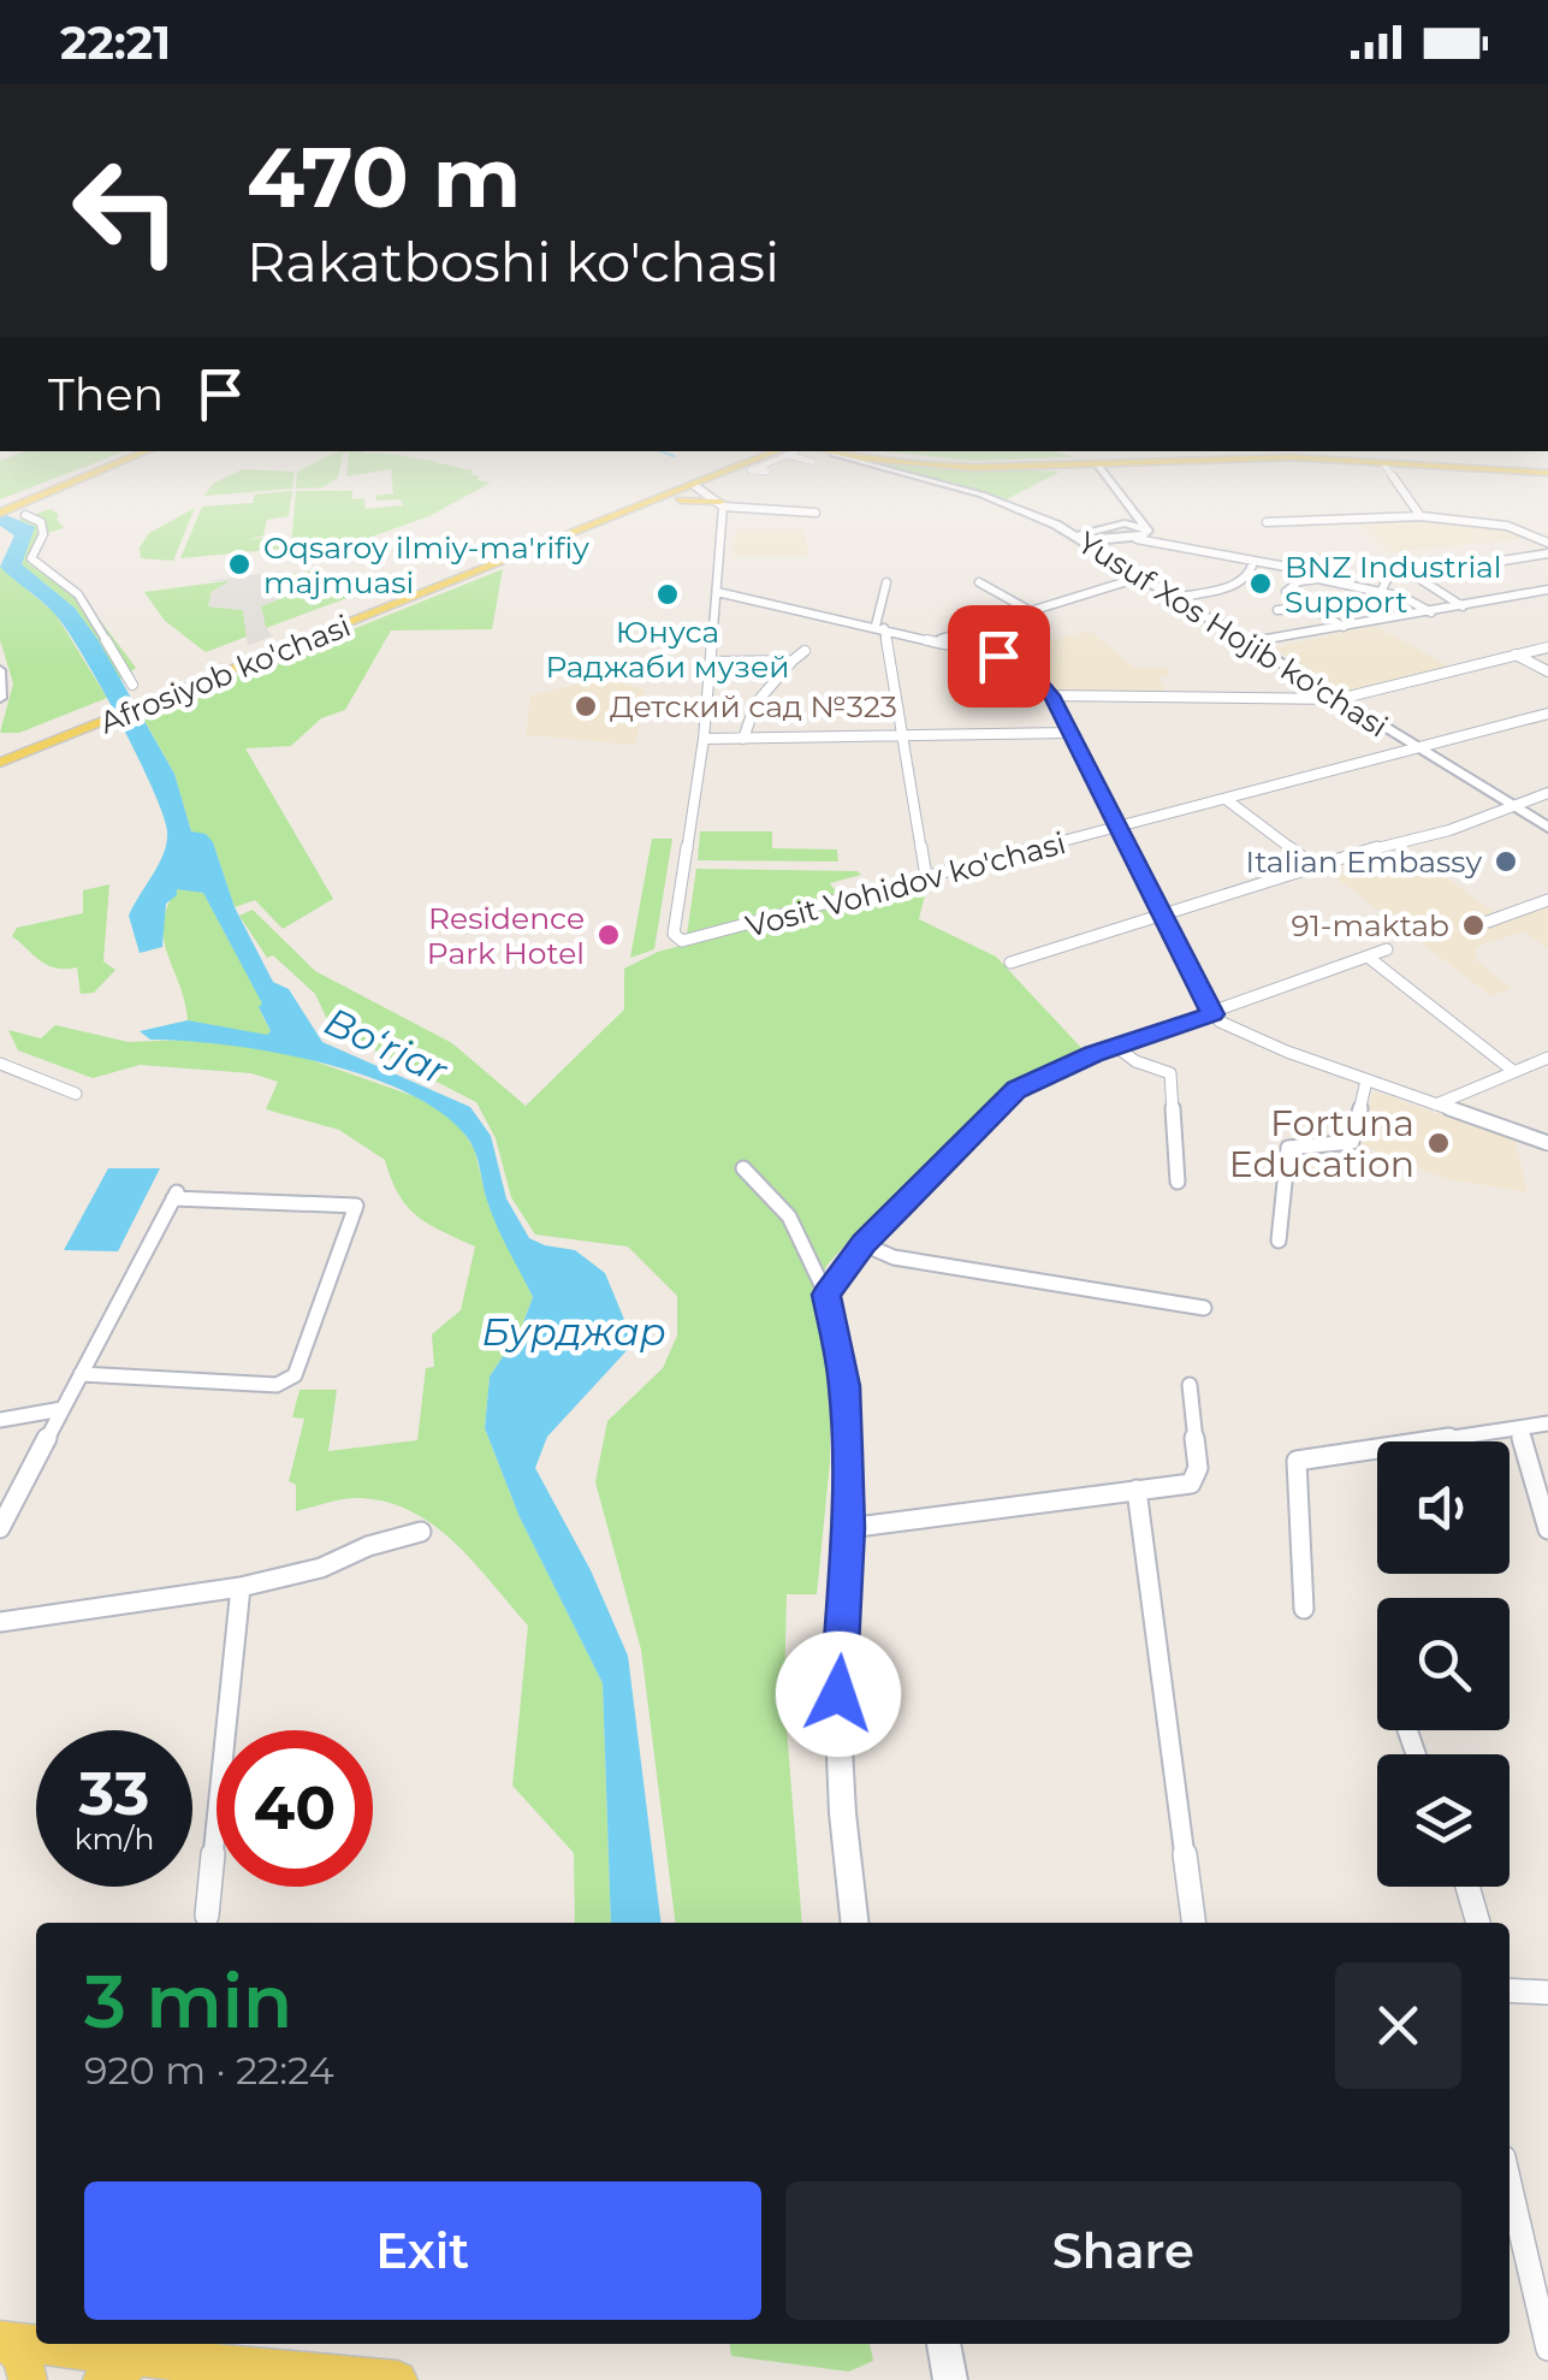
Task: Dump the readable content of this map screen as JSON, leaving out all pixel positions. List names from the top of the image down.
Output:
{
  "streets": {
    "main road": ["Yusuf Xos Hojib ko'chasi", "Afrosiyob ko'chasi"],
    "street": ["Vosit Vohidov ko'chasi"]
  },
  "crossings": [
    ["Yusuf Xos Hojib ko'chasi", "Vosit Vohidov ko'chasi"]
  ],
  "water": ["Bo‘rjar", "Бурджар"],
  "places": [
    "Oqsaroy ilmiy-ma'rifiy majmuasi",
    "BNZ Industrial Support",
    "Юнуса Раджаби музей",
    "Детский сад №323",
    "Italian Embassy",
    "91-maktab",
    "Residence Park Hotel",
    "Fortuna Education"
  ],
  "page": {
    "status": "22:21",
    "turn": ["470 m", "Rakatboshi ko'chasi"],
    "then": "Then",
    "speed": "33 km/h",
    "limit": "40",
    "heading": ["3 min", "920 m · 22:24"],
    "buttons": ["Exit", "Share"]
  }
}
